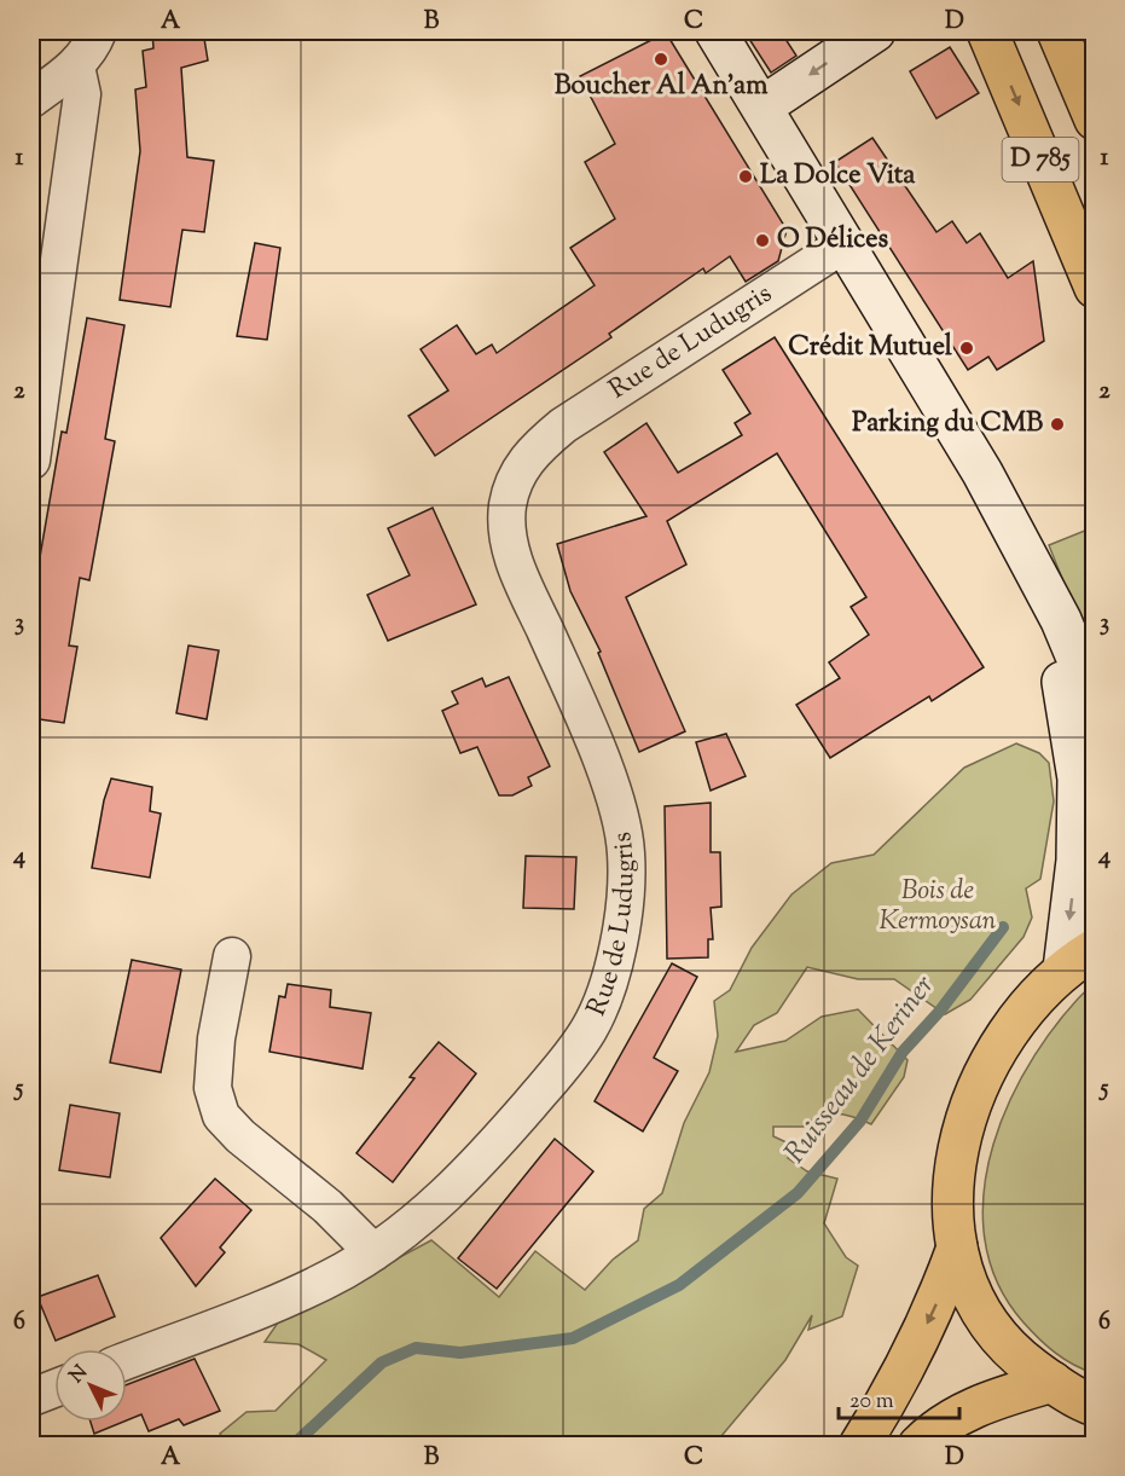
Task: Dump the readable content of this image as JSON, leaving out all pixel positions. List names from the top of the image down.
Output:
{
  "streets": {
    "main road": ["D 785"],
    "street": ["Rue de Ludugris"]
  },
  "water": ["Ruisseau de Keriner"],
  "parks": ["Bois de Kermoysan"],
  "places": [
    "Boucher Al An'am",
    "La Dolce Vita",
    "O Délices",
    "Crédit Mutuel",
    "Parking du CMB"
  ],
  "scale_bar": "20 m",
  "north": "top left",
  "grid": {
    "columns": [
      "A",
      "B",
      "C",
      "D"
    ],
    "rows": [
      "1",
      "2",
      "3",
      "4",
      "5",
      "6"
    ]
  }
}
